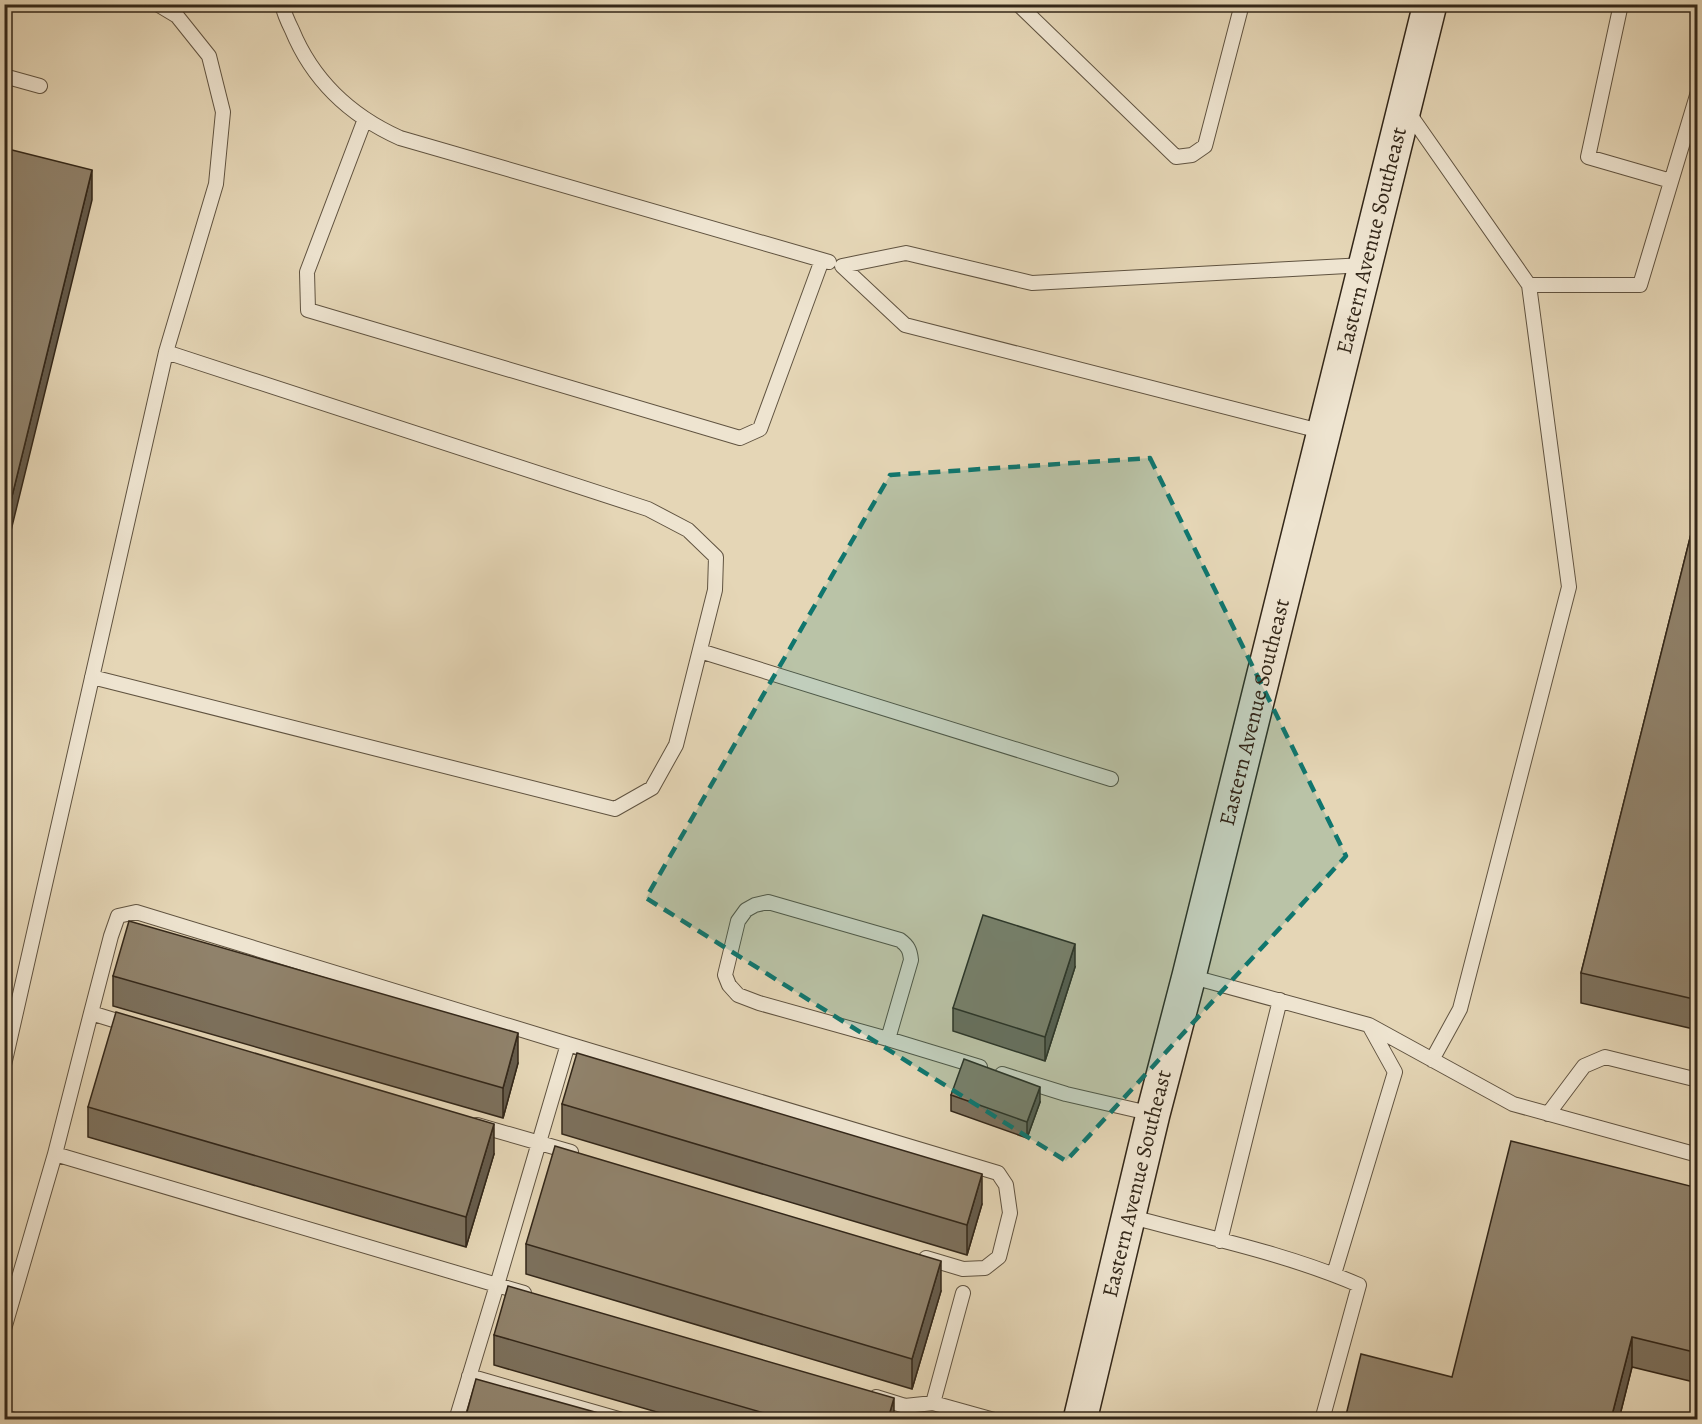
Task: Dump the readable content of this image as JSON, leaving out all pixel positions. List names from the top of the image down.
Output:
{
  "streets": {
    "main road": ["Eastern Avenue Southeast"]
  }
}
